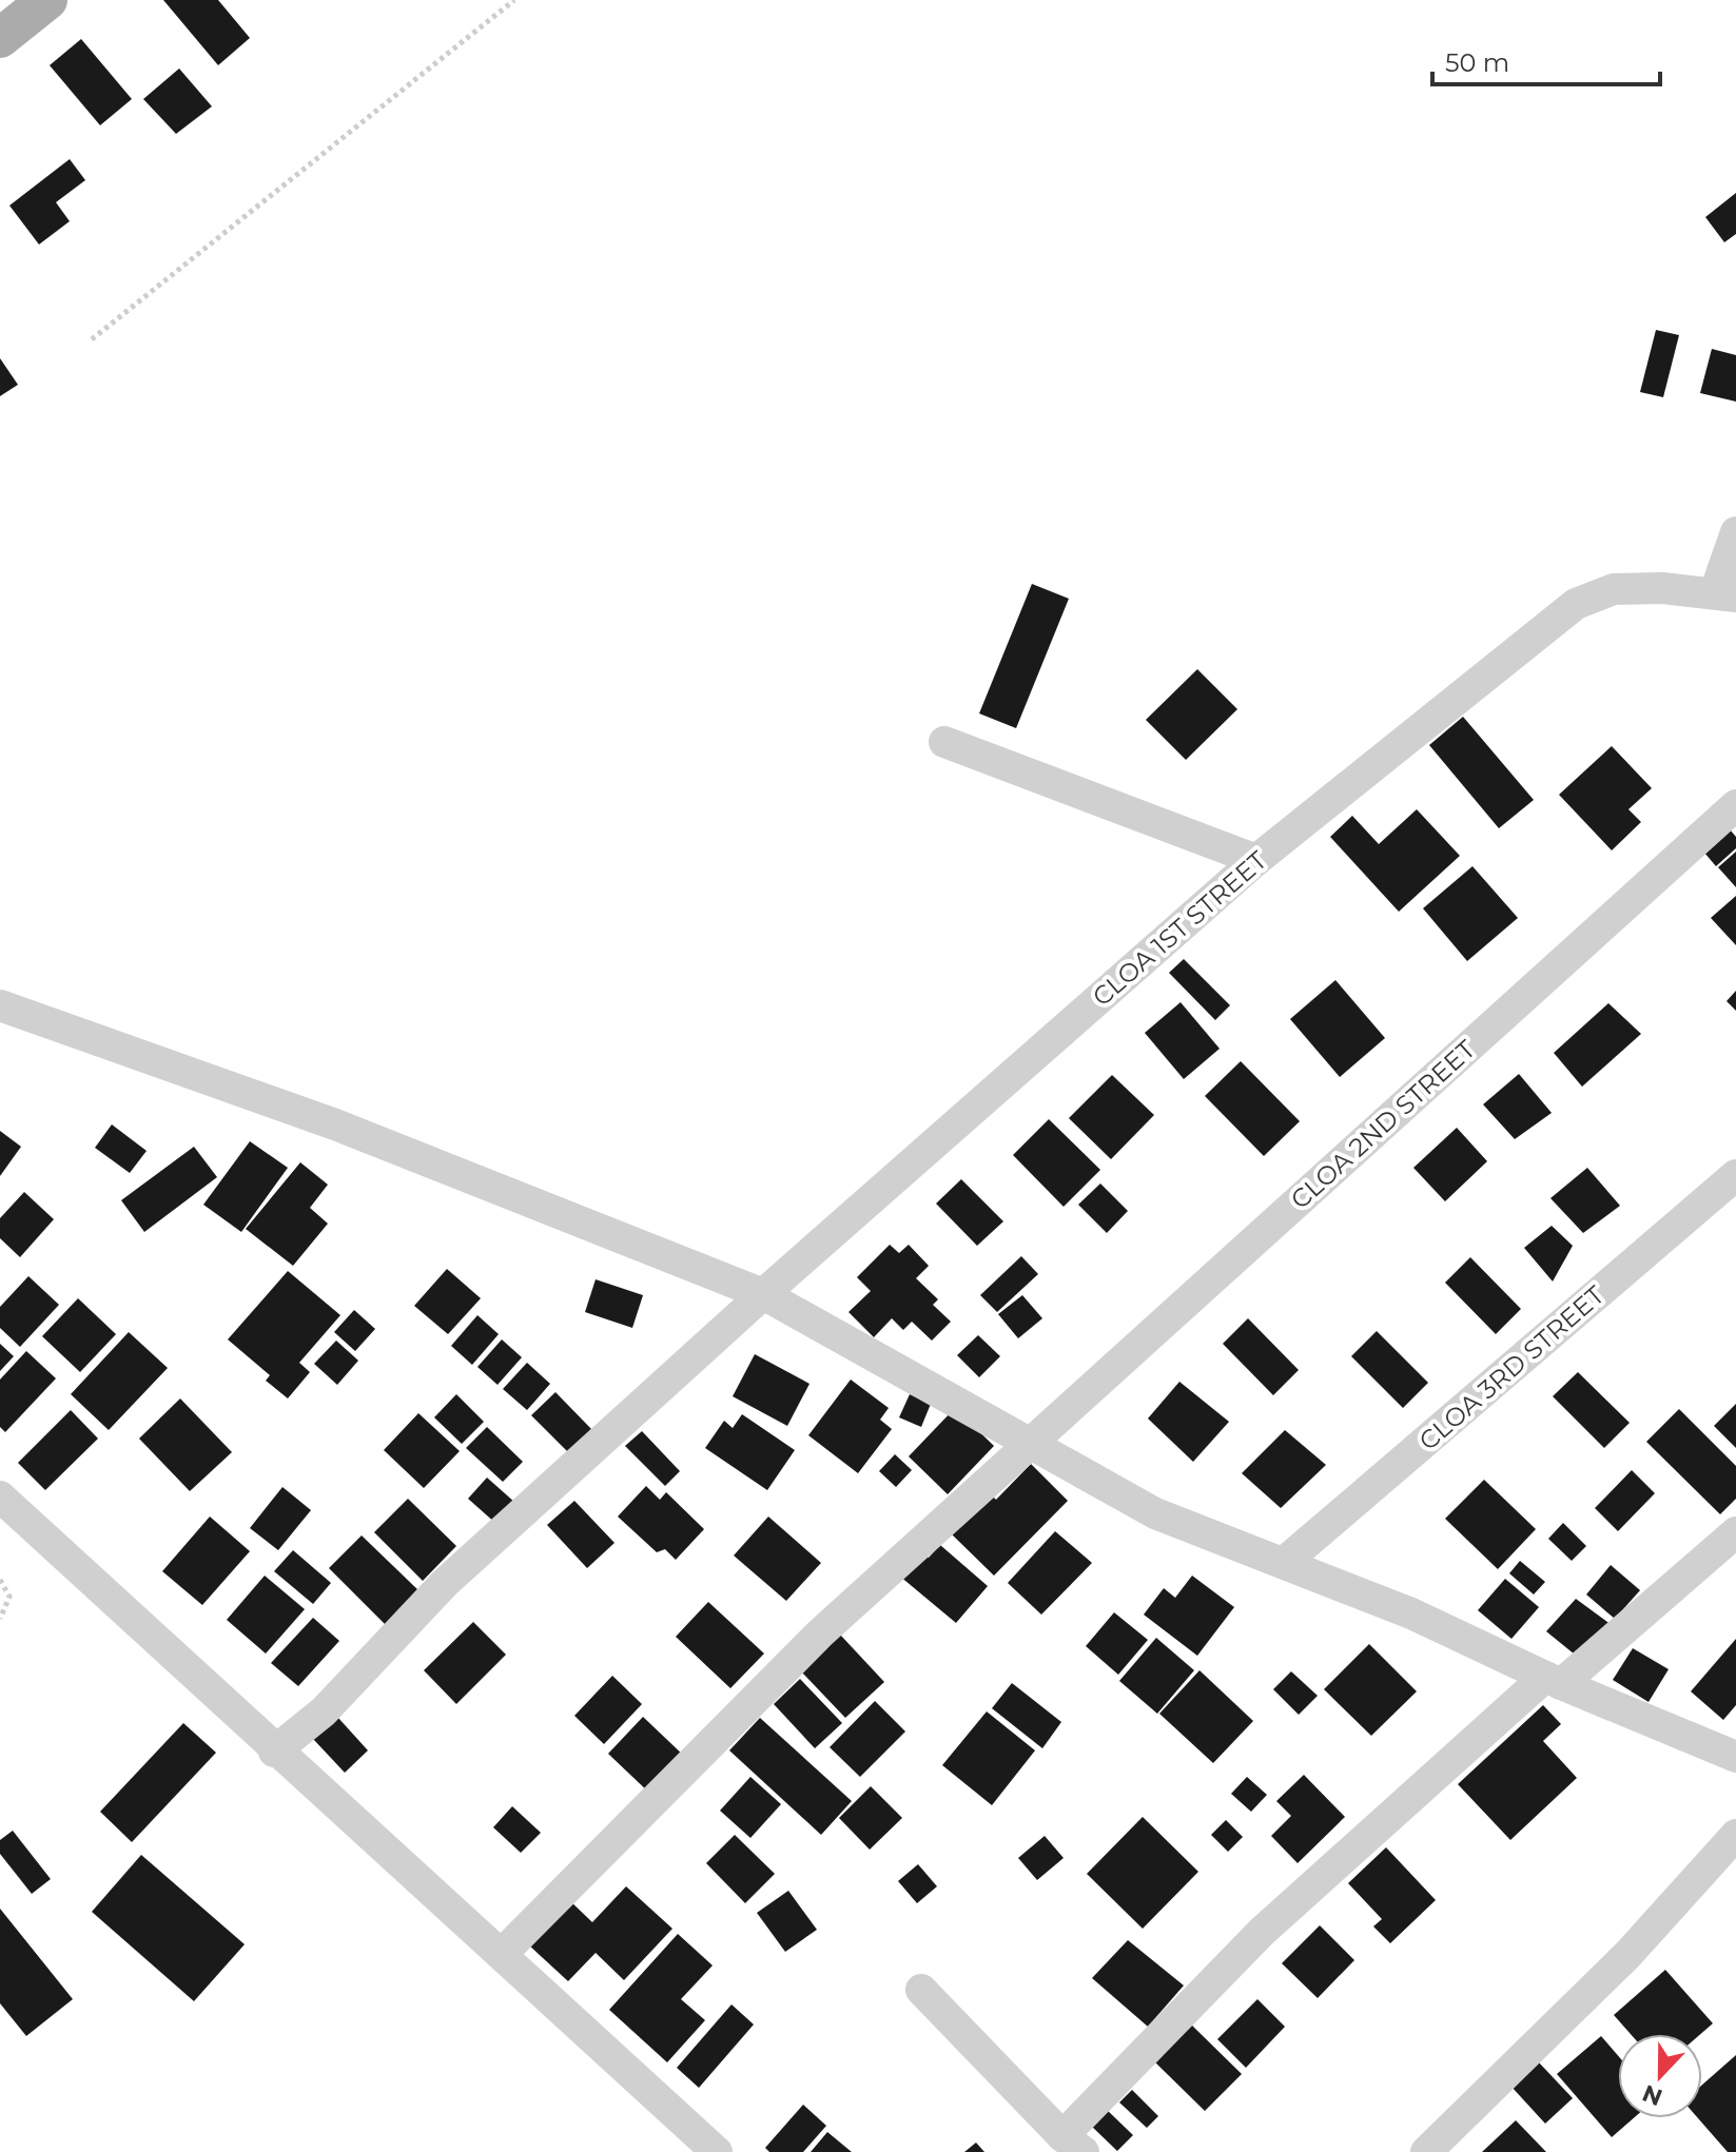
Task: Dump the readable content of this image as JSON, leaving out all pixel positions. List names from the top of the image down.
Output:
{
  "streets": {
    "street": ["CLOA 1ST STREET", "CLOA 2ND STREET", "CLOA 3RD STREET"]
  },
  "scale_bar": "50 m",
  "north": "bottom"
}
